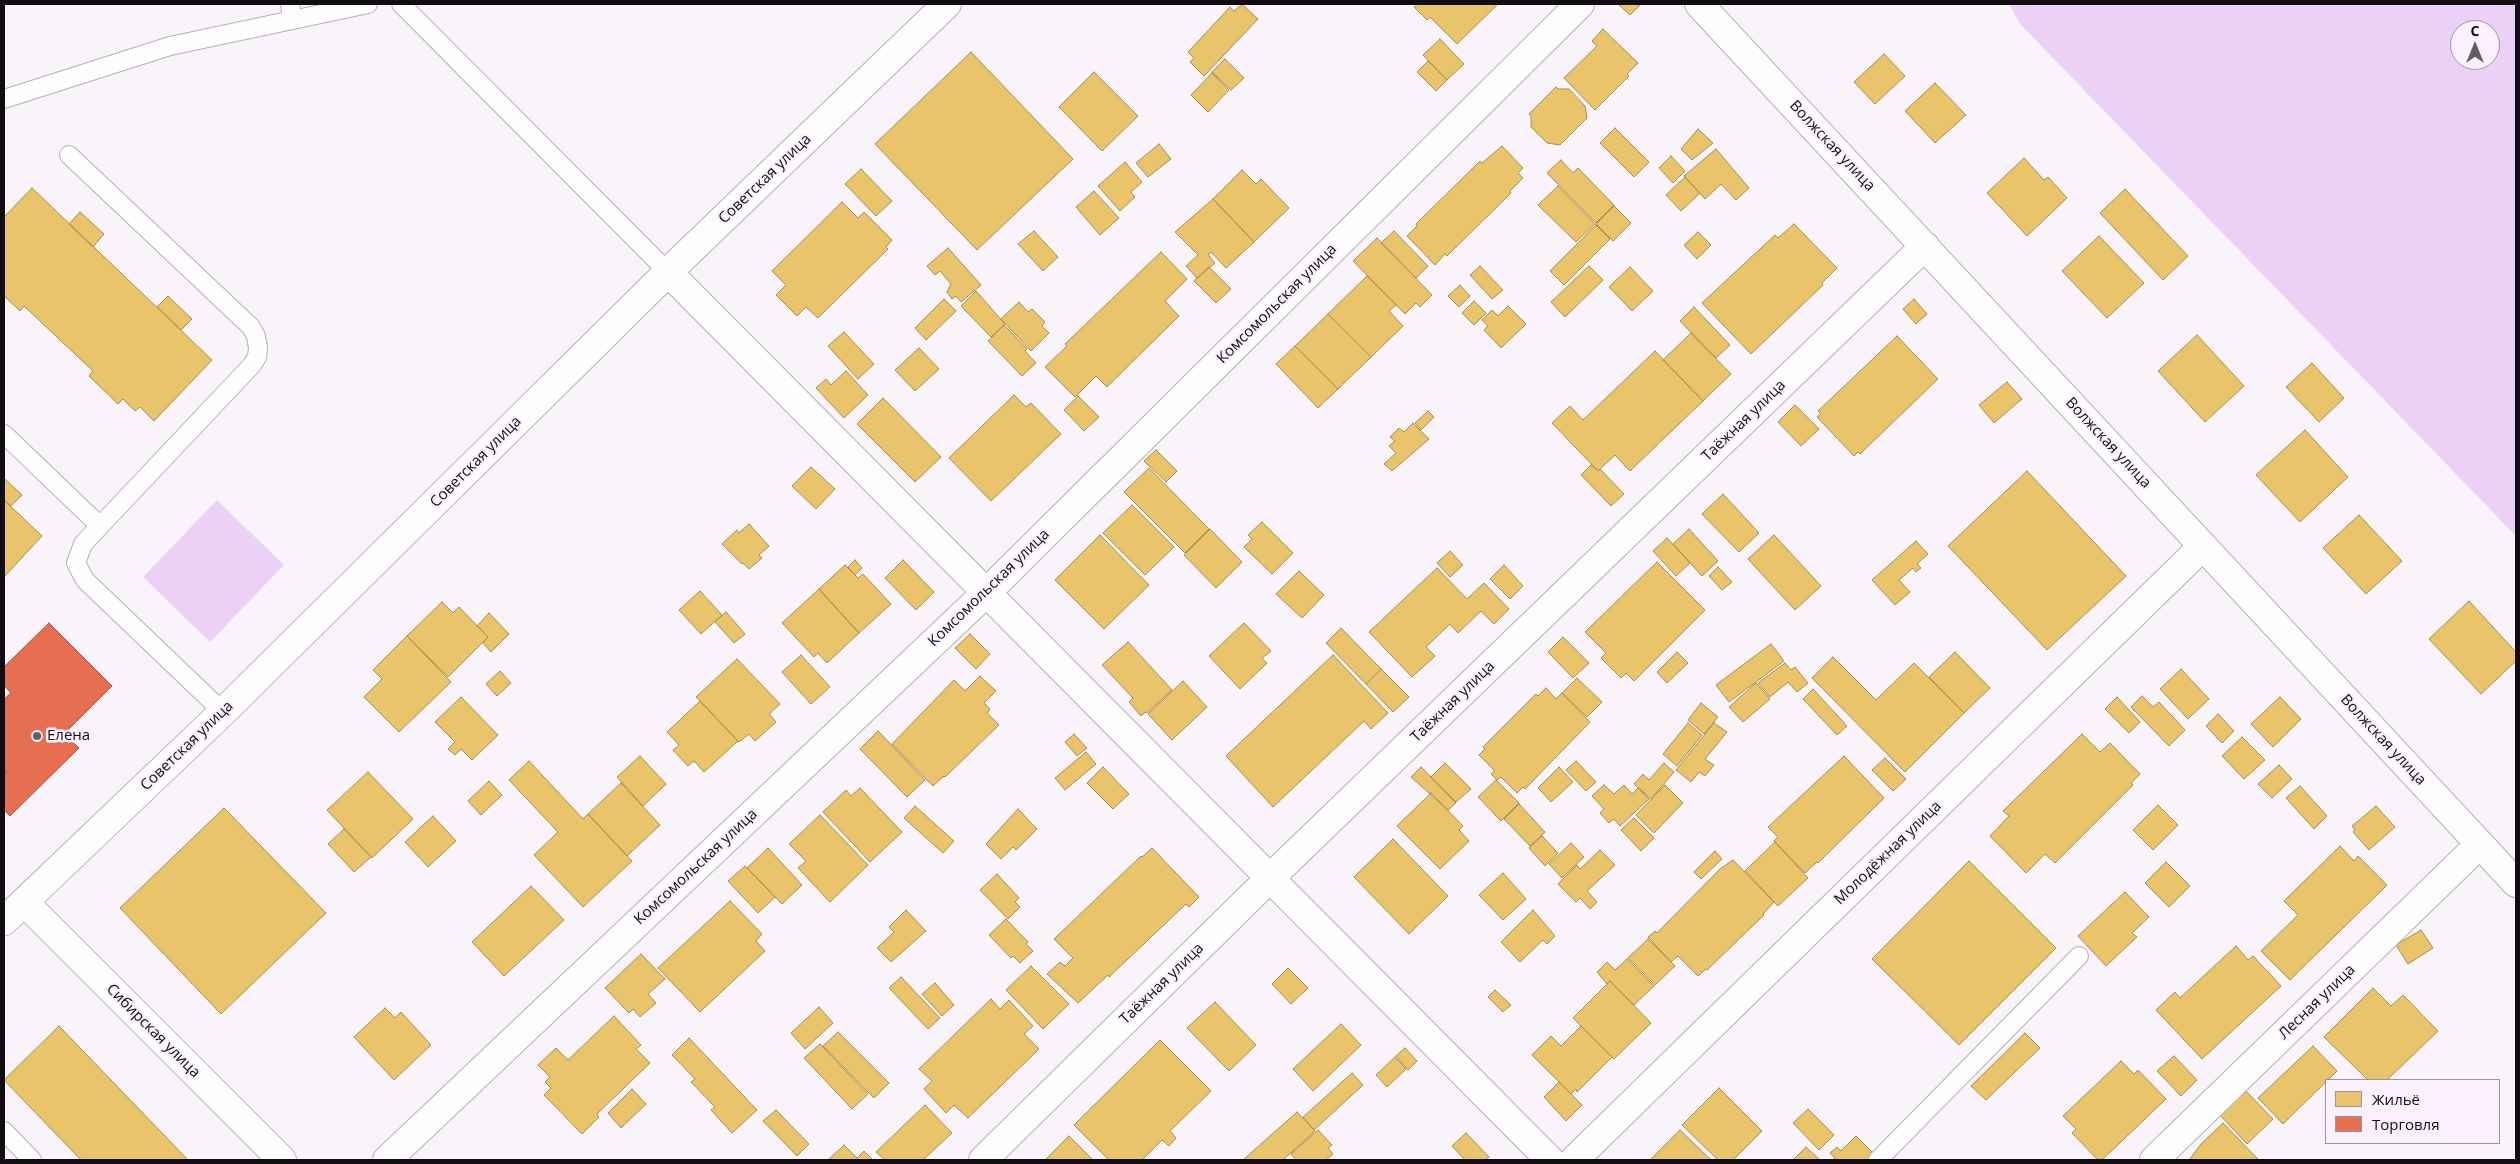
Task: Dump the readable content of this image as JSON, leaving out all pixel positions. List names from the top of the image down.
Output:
{
  "streets": {
    "street": [
      "Волжская улица",
      "Советская улица",
      "Комсомольская улица",
      "Таёжная улица",
      "Молодёжная улица",
      "Лесная улица",
      "Сибирская улица"
    ]
  },
  "crossings": [
    ["Волжская улица", "Таёжная улица"],
    ["Волжская улица", "Молодёжная улица"],
    ["Волжская улица", "Лесная улица"],
    ["Советская улица", "Сибирская улица"]
  ],
  "places": ["Елена"],
  "legend": ["Жильё", "Торговля"],
  "north": "top"
}
